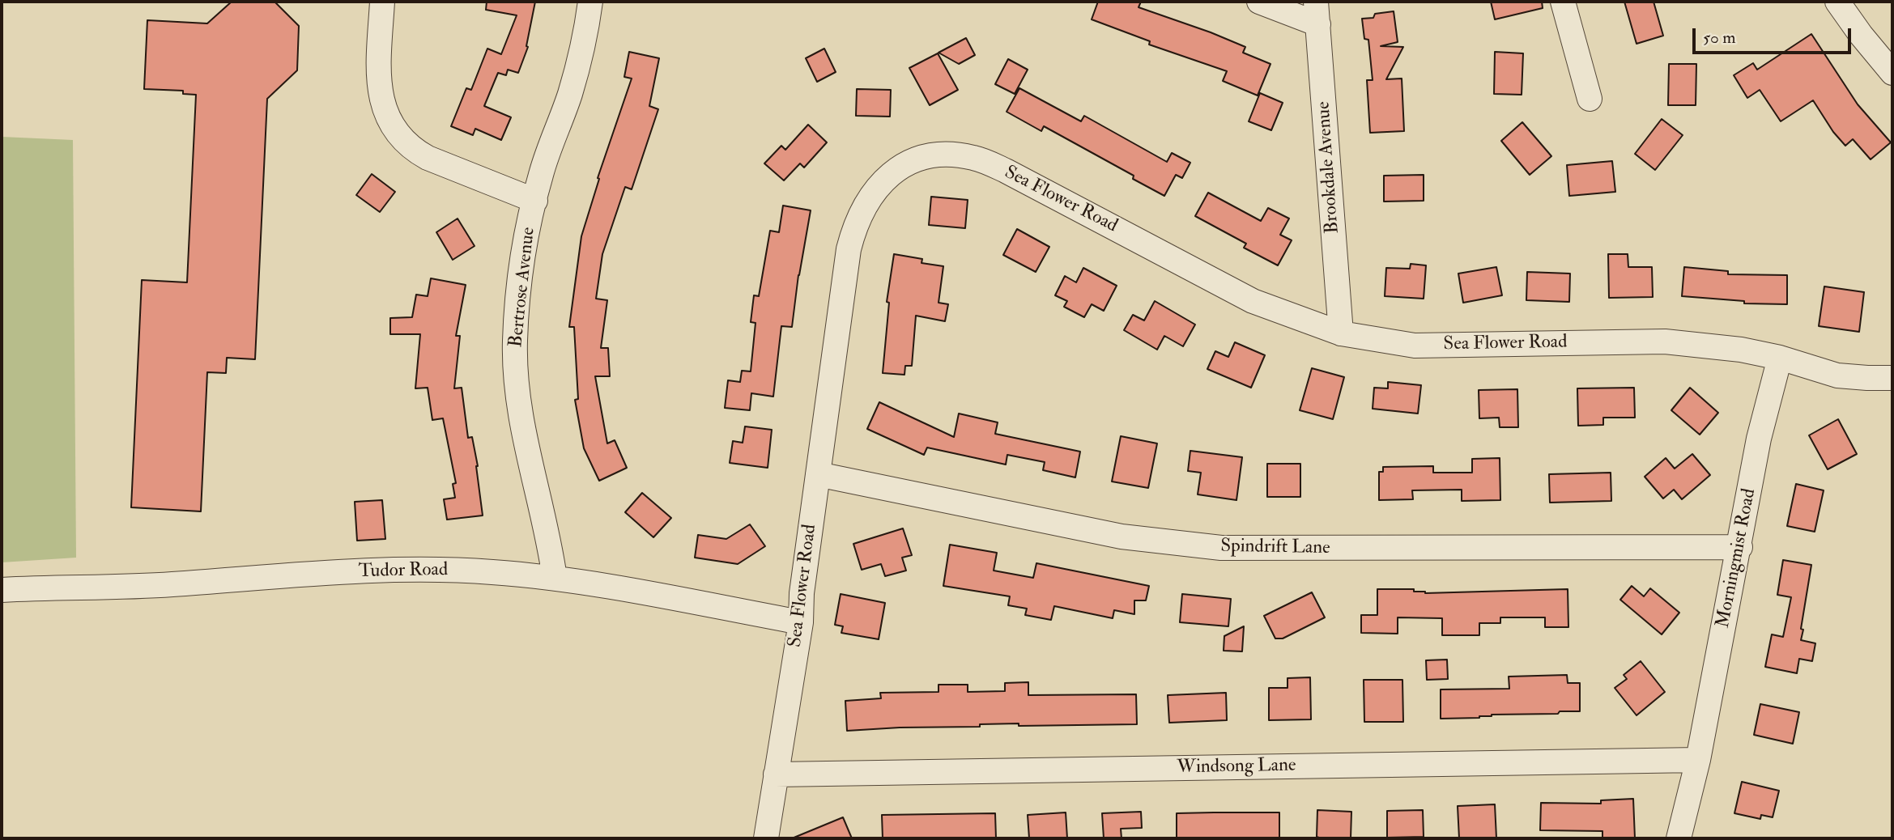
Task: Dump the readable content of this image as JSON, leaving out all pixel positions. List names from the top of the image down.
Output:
{
  "streets": {
    "street": [
      "Brookdale Avenue",
      "Sea Flower Road",
      "Bertrose Avenue",
      "Spindrift Lane",
      "Morningmist Road",
      "Tudor Road",
      "Windsong Lane"
    ]
  },
  "crossings": [
    ["Brookdale Avenue", "Sea Flower Road"],
    ["Sea Flower Road", "Spindrift Lane"],
    ["Sea Flower Road", "Morningmist Road"],
    ["Sea Flower Road", "Tudor Road"],
    ["Sea Flower Road", "Windsong Lane"],
    ["Bertrose Avenue", "Tudor Road"],
    ["Spindrift Lane", "Morningmist Road"],
    ["Morningmist Road", "Windsong Lane"]
  ],
  "scale_bar": "50 m"
}
